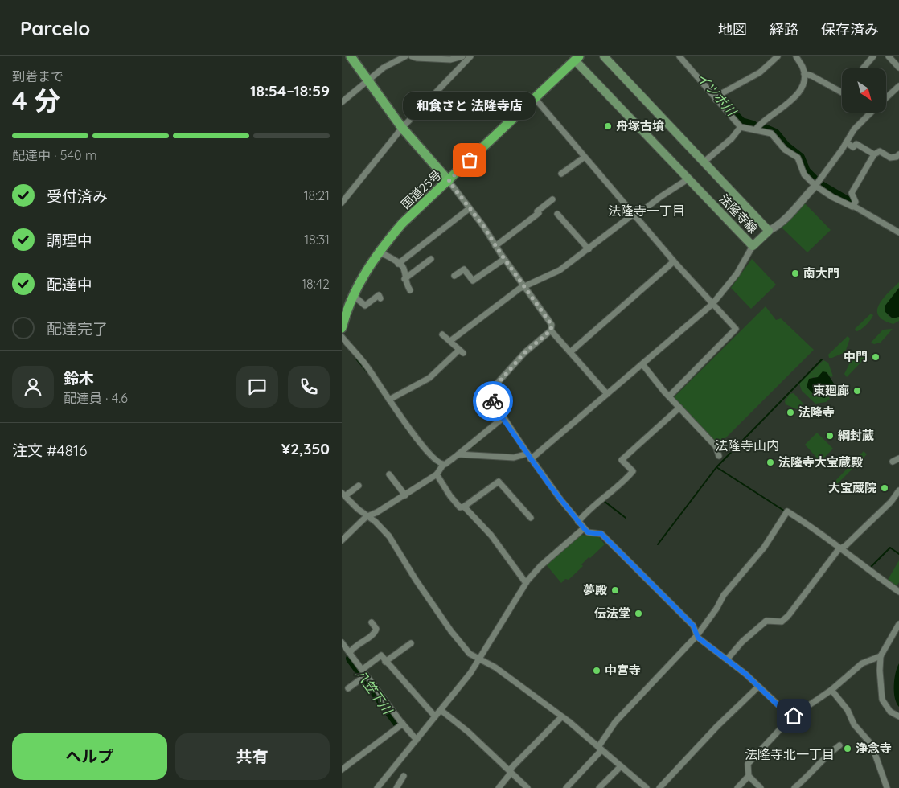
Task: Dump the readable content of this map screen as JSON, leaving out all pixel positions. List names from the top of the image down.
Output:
{
  "streets": {
    "highway": ["国道25号"],
    "main road": ["法隆寺線"]
  },
  "crossings": [
    ["国道25号", "法隆寺線"]
  ],
  "districts": ["法隆寺一丁目", "法隆寺山内", "法隆寺北一丁目"],
  "water": ["イツボ川", "八笠下川"],
  "places": [
    "舟塚古墳",
    "和食さと 法隆寺店",
    "南大門",
    "中門",
    "東廻廊",
    "法隆寺",
    "綱封蔵",
    "法隆寺大宝蔵殿",
    "大宝蔵院",
    "夢殿",
    "伝法堂",
    "中宮寺",
    "浄念寺"
  ],
  "north": "bottom right",
  "page": {
    "header": "Parcelo",
    "nav": ["地図", "経路", "保存済み"],
    "heading": ["4 分", "到着まで", "18:54–18:59"],
    "panel": [
      "鈴木",
      "配達員 · 4.6",
      "注文 #4816",
      "¥2,350"
    ],
    "bubble": "和食さと 法隆寺店",
    "bar": "配達中 · 540 m",
    "list": [
      ["受付済み", "18:21"],
      ["調理中", "18:31"],
      ["配達中", "18:42"],
      "配達完了"
    ],
    "buttons": ["ヘルプ", "共有"]
  }
}
